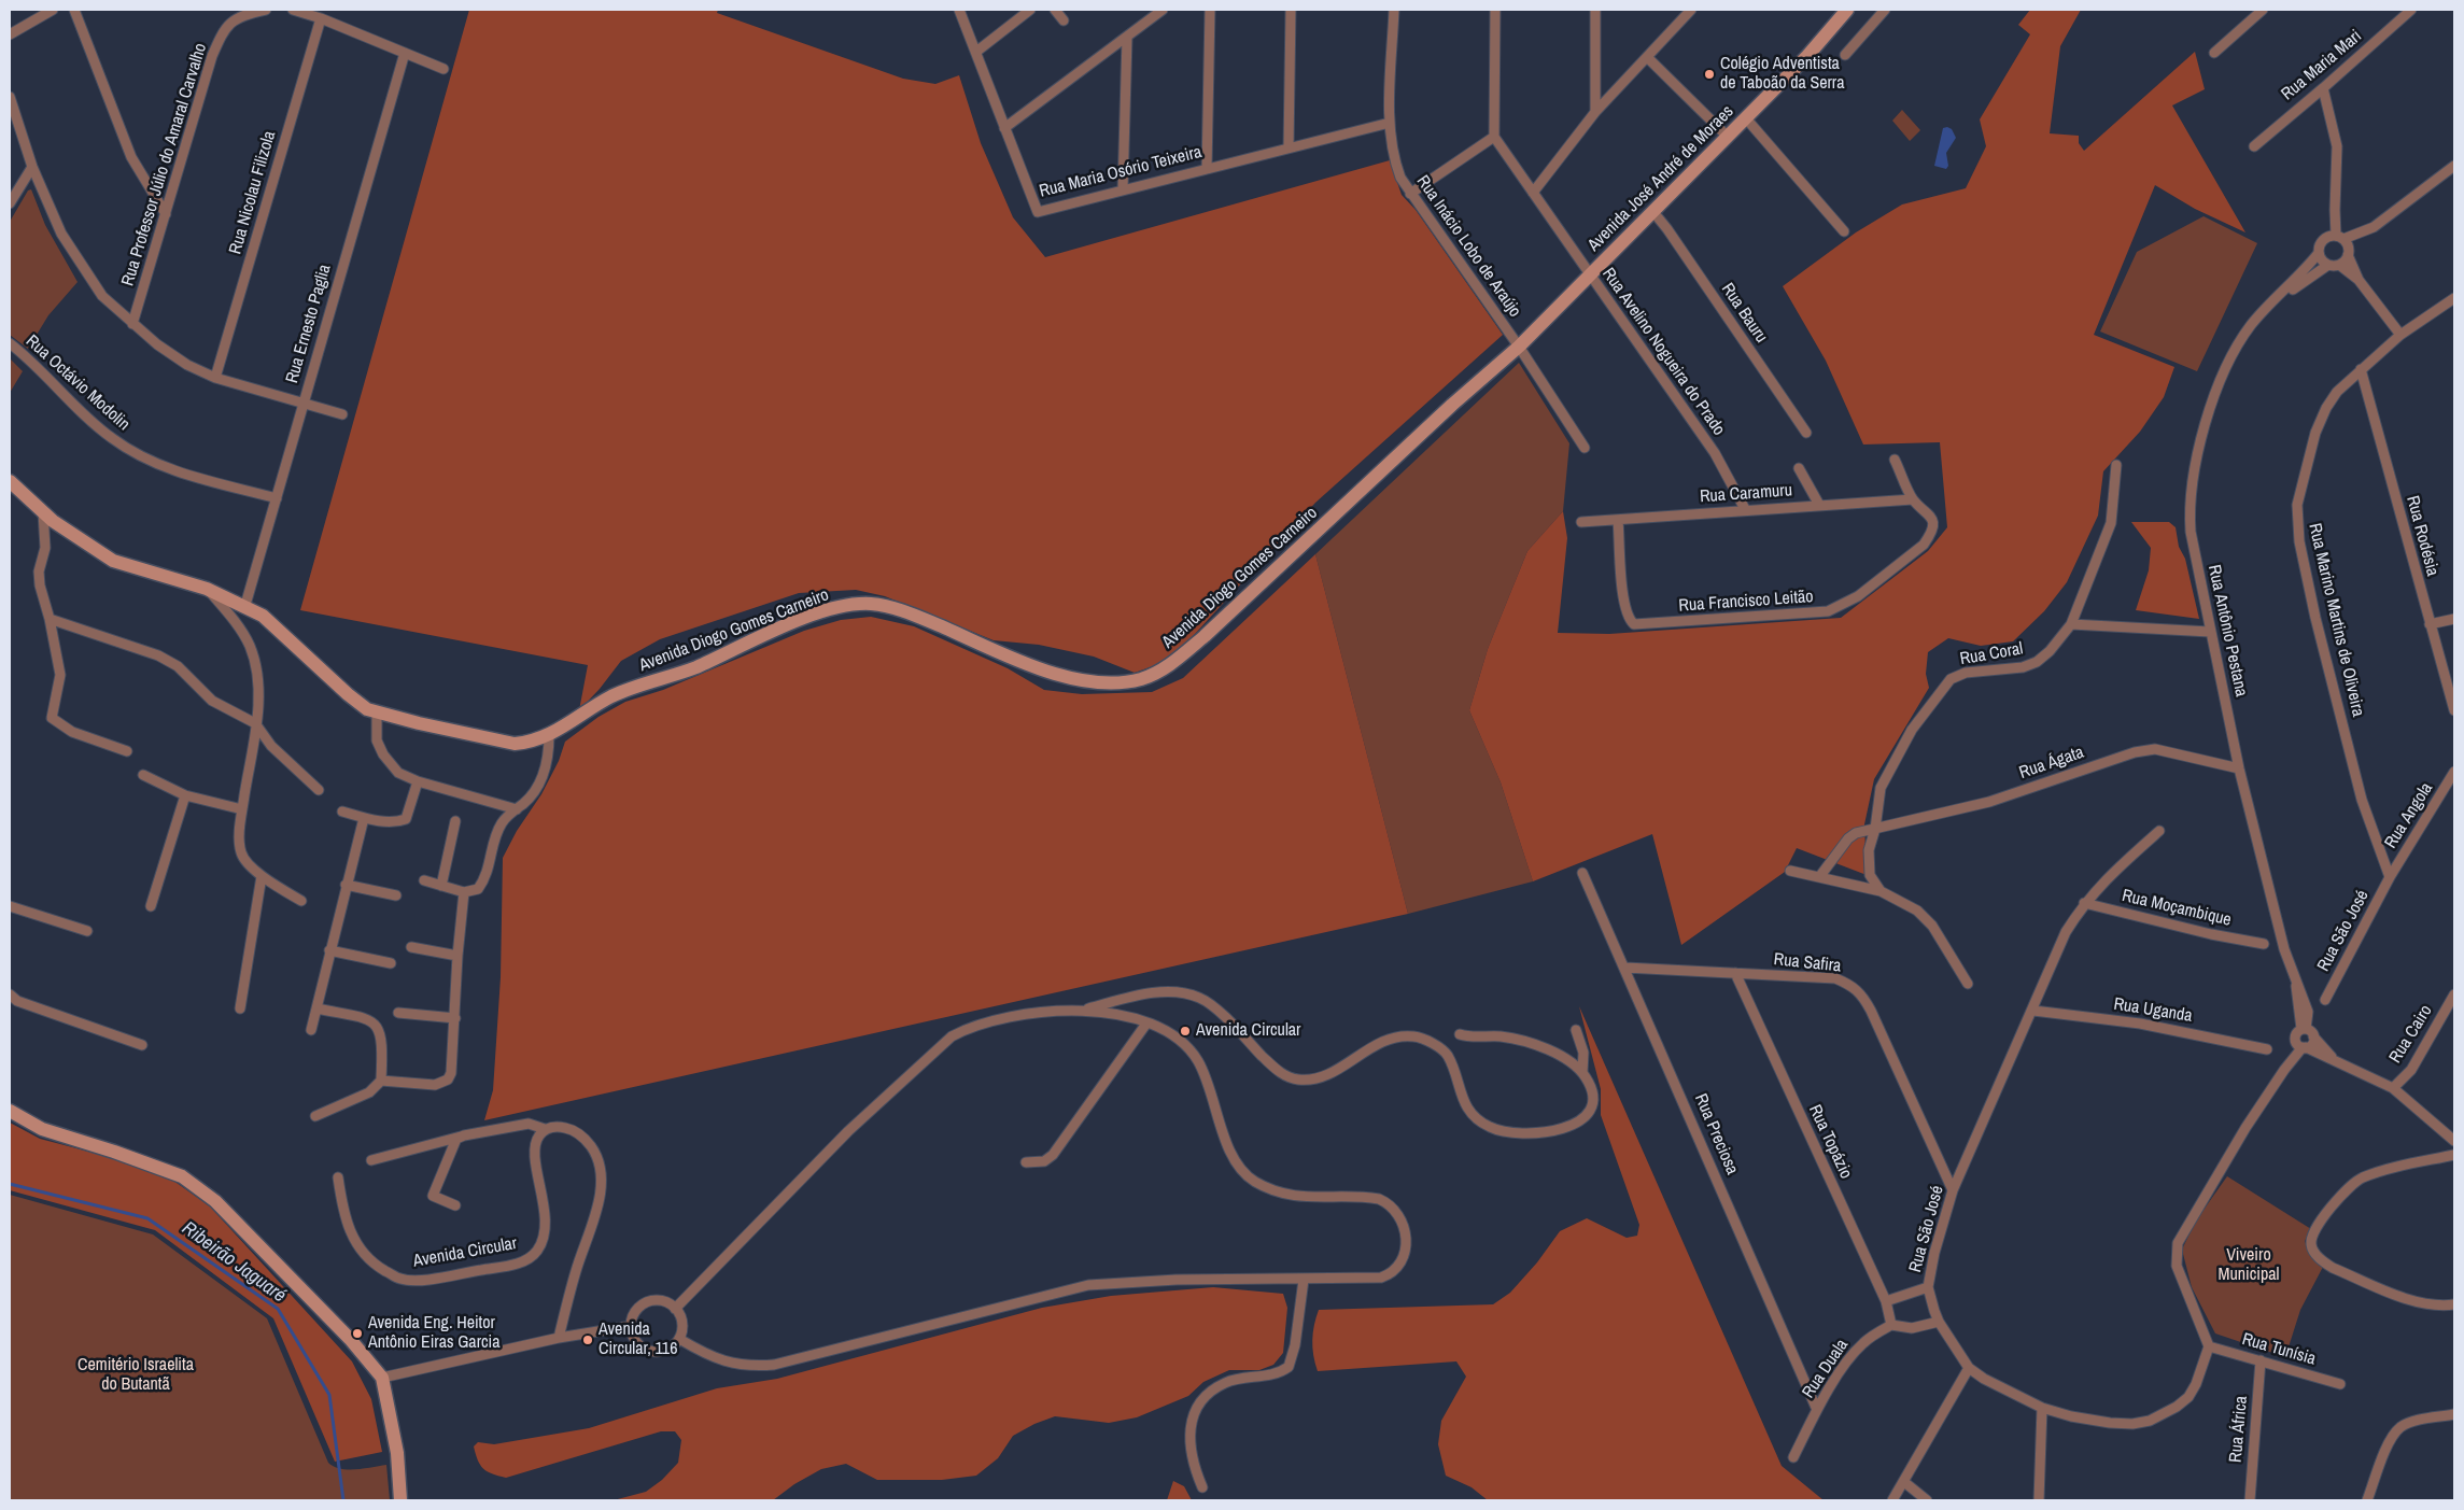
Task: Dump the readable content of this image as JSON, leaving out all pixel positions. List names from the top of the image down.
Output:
{
  "streets": {
    "street": [
      "Rua Maria Mari",
      "Rua Professor Júlio do Amaral Carvalho",
      "Rua Maria Osório Teixeira",
      "Avenida José André de Moraes",
      "Rua Nicolau Filizola",
      "Rua Inácio Lobo de Araújo",
      "Rua Bauru",
      "Rua Ernesto Paglia",
      "Rua Avelino Nogueira do Prado",
      "Rua Octávio Modolin",
      "Rua Caramuru",
      "Rua Rodésia",
      "Avenida Diogo Gomes Carneiro",
      "Rua Francisco Leitão",
      "Rua Marino Martins de Oliveira",
      "Rua Antônio Pestana",
      "Rua Coral",
      "Rua Ágata",
      "Rua Angola",
      "Rua Moçambique",
      "Rua São José",
      "Rua Safira",
      "Rua Uganda",
      "Rua Cairo",
      "Rua Preciosa",
      "Rua Topázio",
      "Avenida Circular",
      "Rua Tunísia",
      "Rua Duala",
      "Rua África"
    ]
  },
  "crossings": [
    ["Rua Maria Osório Teixeira", "Rua Inácio Lobo de Araújo"],
    ["Avenida José André de Moraes", "Rua Inácio Lobo de Araújo"],
    ["Avenida José André de Moraes", "Rua Bauru"],
    ["Avenida José André de Moraes", "Rua Avelino Nogueira do Prado"],
    ["Avenida José André de Moraes", "Avenida Diogo Gomes Carneiro"],
    ["Rua Inácio Lobo de Araújo", "Avenida Diogo Gomes Carneiro"],
    ["Rua Ernesto Paglia", "Rua Octávio Modolin"],
    ["Rua Ernesto Paglia", "Avenida Diogo Gomes Carneiro"],
    ["Rua Avelino Nogueira do Prado", "Rua Caramuru"],
    ["Rua Caramuru", "Rua Francisco Leitão"],
    ["Rua Rodésia", "Rua Marino Martins de Oliveira"],
    ["Rua Marino Martins de Oliveira", "Rua Angola"],
    ["Rua Marino Martins de Oliveira", "Rua São José"],
    ["Rua Antônio Pestana", "Rua Ágata"],
    ["Rua Coral", "Rua Ágata"],
    ["Rua Angola", "Rua São José"],
    ["Rua Moçambique", "Rua São José"],
    ["Rua São José", "Rua Safira"],
    ["Rua São José", "Rua Uganda"],
    ["Rua São José", "Rua Tunísia"],
    ["Rua Safira", "Rua Preciosa"],
    ["Rua Safira", "Rua Topázio"],
    ["Rua Preciosa", "Rua Duala"],
    ["Rua Topázio", "Rua Duala"],
    ["Rua Tunísia", "Rua África"]
  ],
  "water": ["Ribeirão Jaguaré"],
  "parks": ["Viveiro Municipal", "Cemitério Israelita do Butantã"],
  "places": [
    "Colégio Adventista de Taboão da Serra",
    "Avenida Circular",
    "Avenida Eng. Heitor Antônio Eiras Garcia",
    "Avenida Circular, 116"
  ]
}
